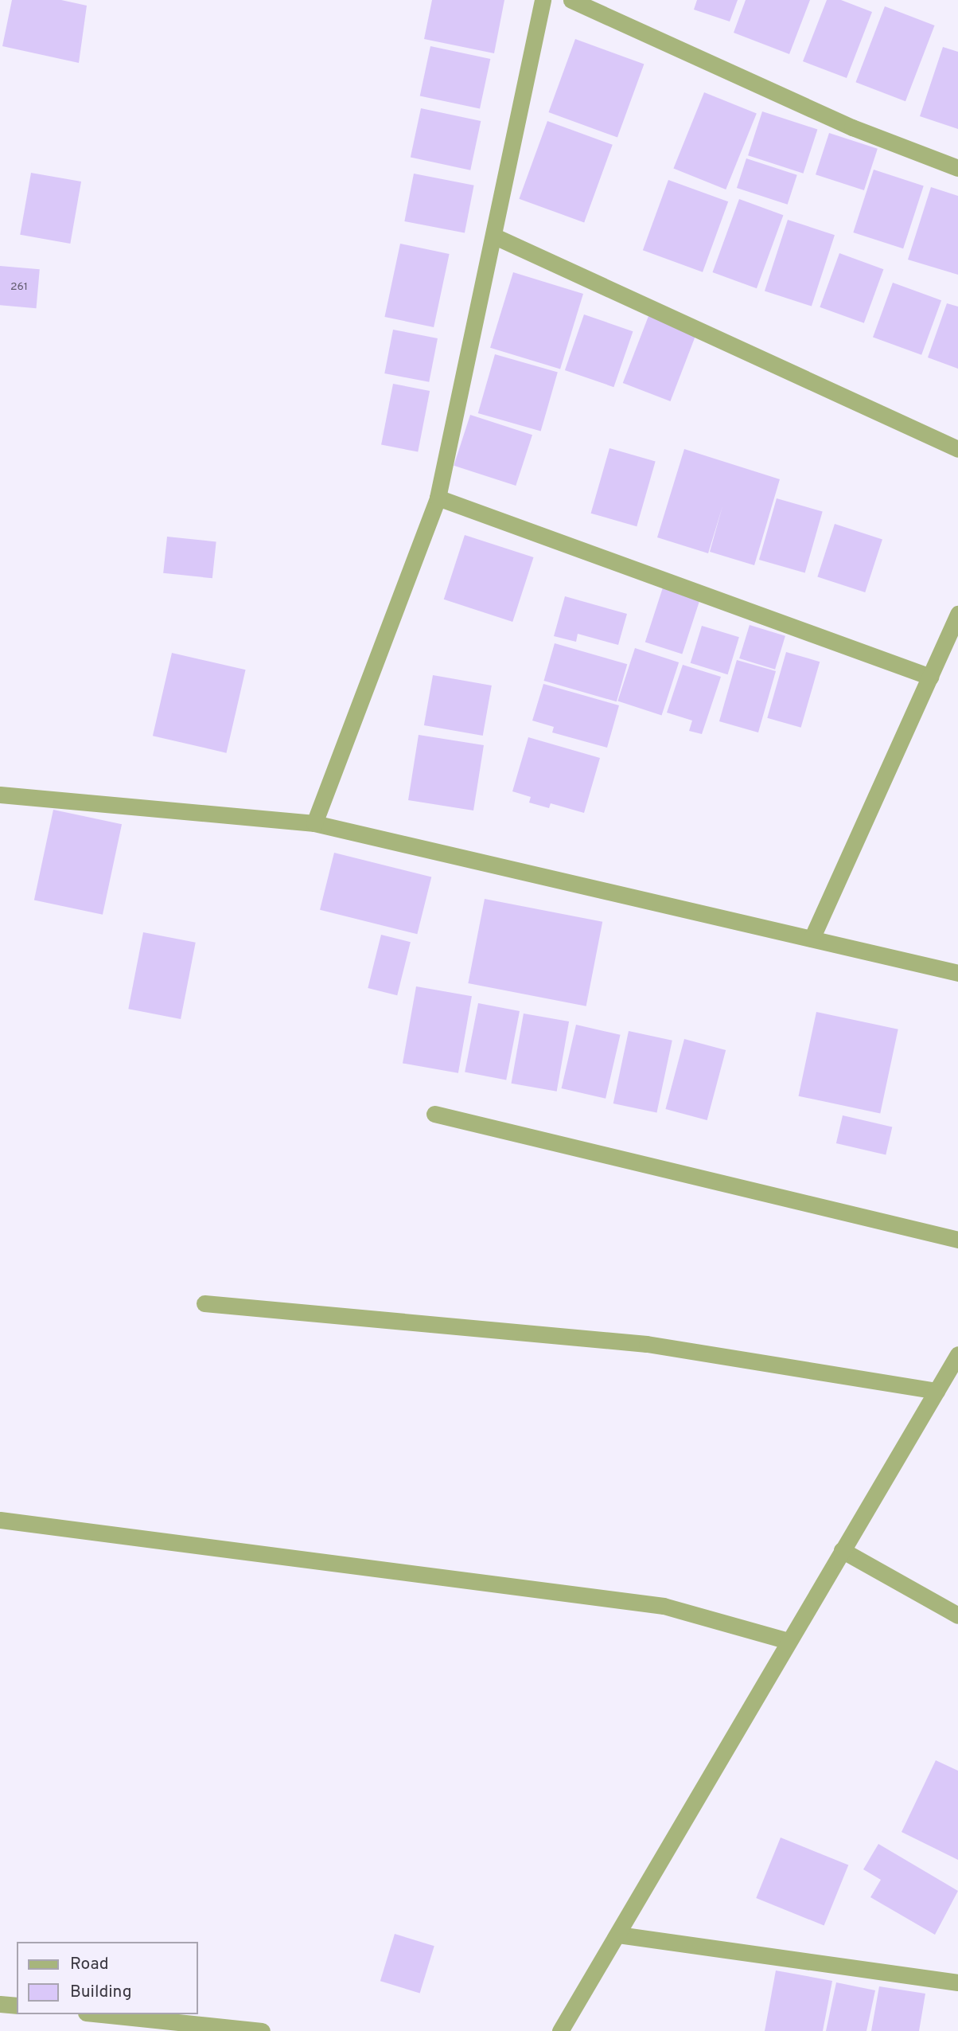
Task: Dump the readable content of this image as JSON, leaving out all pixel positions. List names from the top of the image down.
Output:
{
  "house_numbers": ["261"],
  "legend": ["Road", "Building"]
}
